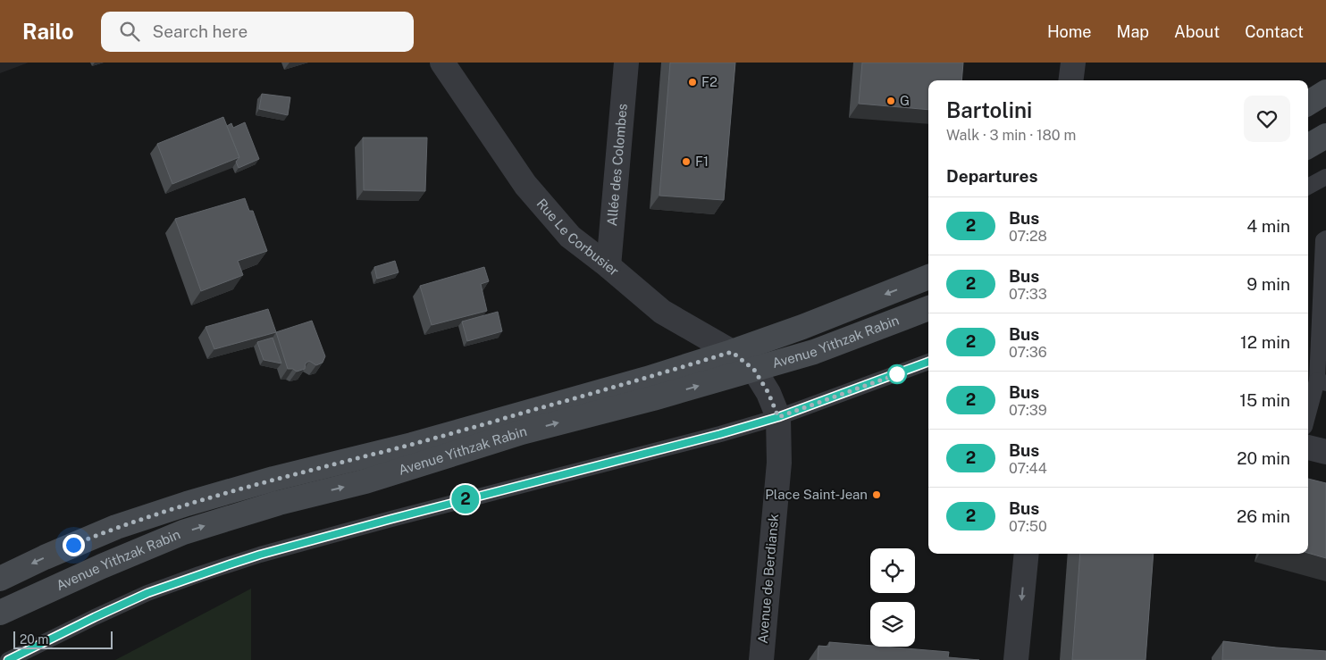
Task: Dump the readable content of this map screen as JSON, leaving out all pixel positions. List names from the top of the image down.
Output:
{
  "streets": {
    "main road": ["Avenue Yithzak Rabin"],
    "street": ["Allée des Colombes", "Rue Le Corbusier", "Avenue de Berdiansk"]
  },
  "crossings": [
    ["Allée des Colombes", "Rue Le Corbusier"],
    ["Rue Le Corbusier", "Avenue Yithzak Rabin"],
    ["Rue Le Corbusier", "Avenue de Berdiansk"],
    ["Avenue Yithzak Rabin", "Avenue de Berdiansk"]
  ],
  "places": [
    "F2",
    "G",
    "F1",
    "Place Saint-Jean"
  ],
  "lines": ["bus line 2"],
  "scale_bar": "20 m",
  "page": {
    "header": "Railo",
    "search": "Search here",
    "nav": [
      "Home",
      "Map",
      "About",
      "Contact"
    ],
    "on_map": "2",
    "heading": [
      ["Bartolini", "Walk · 3 min · 180 m"],
      "Departures"
    ],
    "list": [
      {
        "mark": "2",
        "name": "Bus",
        "note": "07:28",
        "value": "4 min"
      },
      {
        "mark": "2",
        "name": "Bus",
        "note": "07:33",
        "value": "9 min"
      },
      {
        "mark": "2",
        "name": "Bus",
        "note": "07:36",
        "value": "12 min"
      },
      {
        "mark": "2",
        "name": "Bus",
        "note": "07:39",
        "value": "15 min"
      },
      {
        "mark": "2",
        "name": "Bus",
        "note": "07:44",
        "value": "20 min"
      },
      {
        "mark": "2",
        "name": "Bus",
        "note": "07:50",
        "value": "26 min"
      }
    ],
    "scale": "20 m"
  }
}
